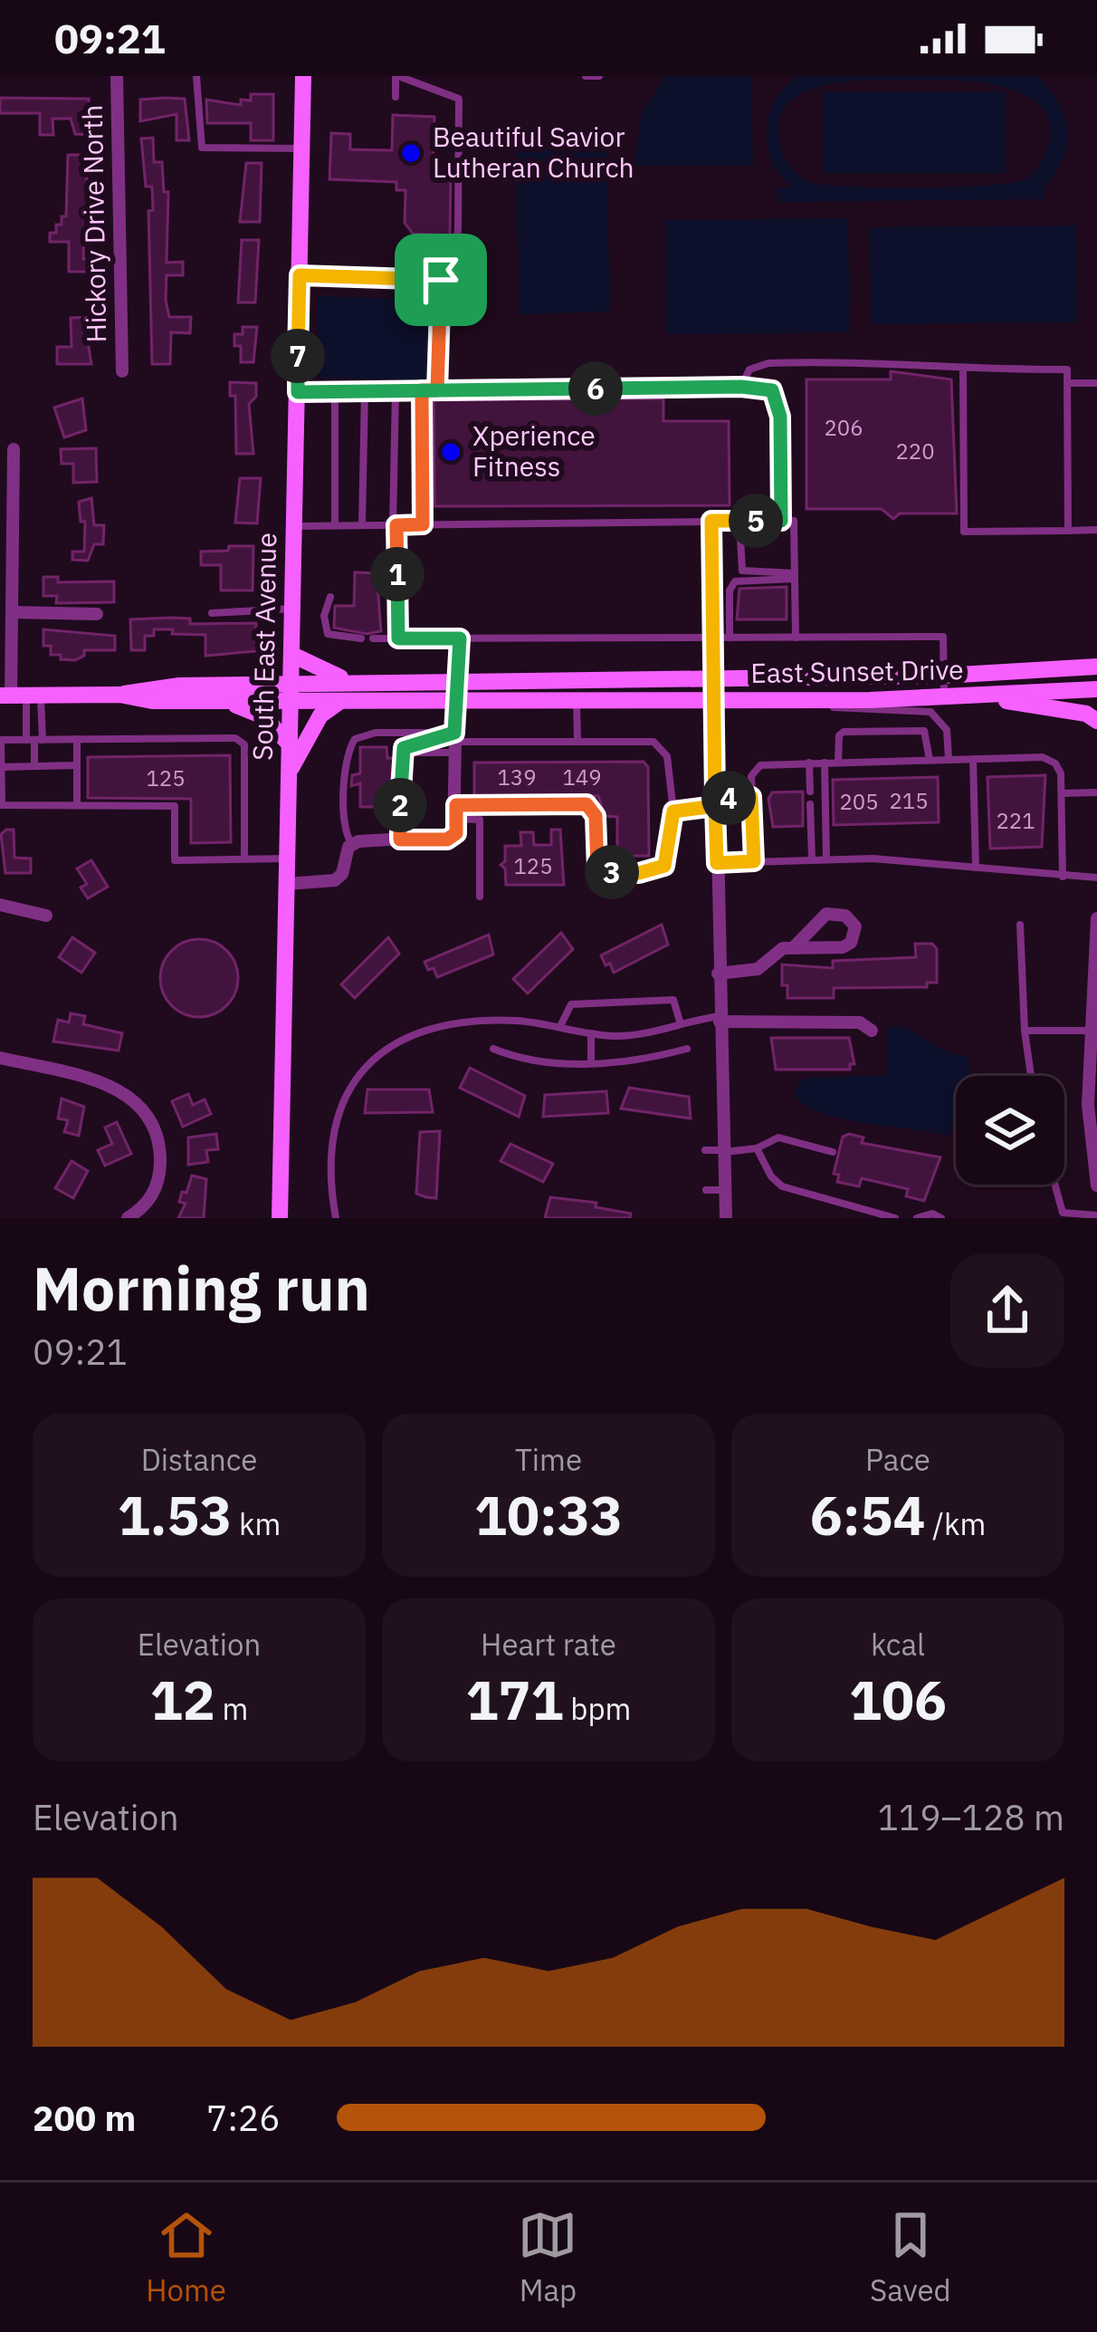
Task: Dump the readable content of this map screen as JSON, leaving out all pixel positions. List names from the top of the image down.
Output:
{
  "streets": {
    "main road": ["South East Avenue", "East Sunset Drive"],
    "street": ["Hickory Drive North"]
  },
  "crossings": [
    ["South East Avenue", "East Sunset Drive"]
  ],
  "places": ["Beautiful Savior Lutheran Church", "Xperience Fitness"],
  "house_numbers": [
    "206",
    "220",
    "139",
    "149",
    "125",
    "215",
    "205",
    "221",
    "125"
  ],
  "page": {
    "status": "09:21",
    "pins": [
      "7",
      "6",
      "5",
      "1",
      "4",
      "2",
      "3"
    ],
    "heading": ["Morning run", "09:21"],
    "stats": [
      ["Distance", "1.53 km"],
      ["Time", "10:33"],
      ["Pace", "6:54 /km"],
      ["Elevation", "12 m"],
      ["Heart rate", "171 bpm"],
      ["kcal", "106"]
    ],
    "chart": ["Elevation", "119–128 m"],
    "list": [
      {
        "name": "200 m",
        "note": "7:26"
      }
    ],
    "tabs": ["Home", "Map", "Saved"]
  }
}
